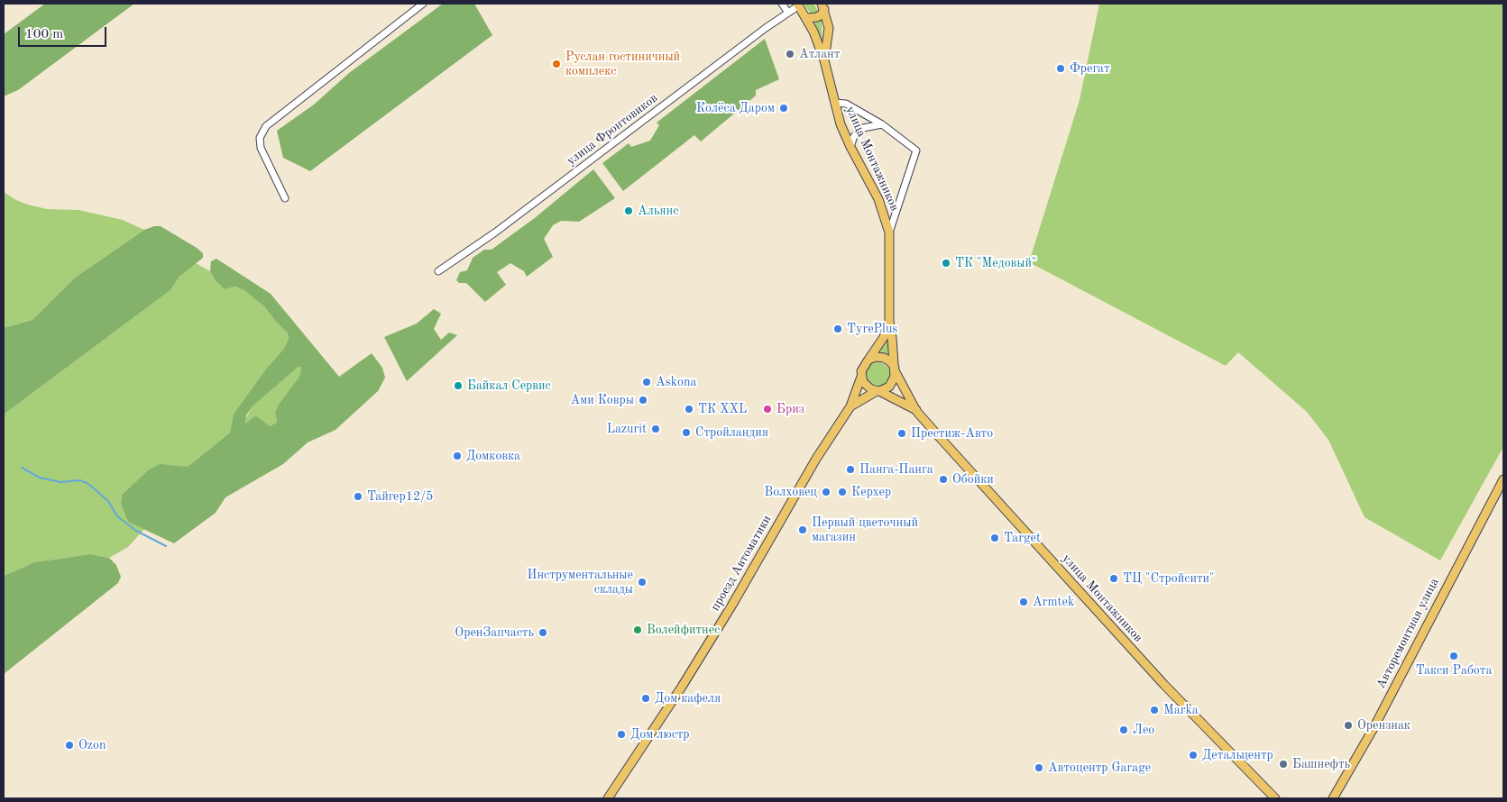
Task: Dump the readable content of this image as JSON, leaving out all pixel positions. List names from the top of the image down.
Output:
{
  "streets": {
    "main road": ["улица Монтажников", "проезд Автоматики", "Авторемонтная улица"],
    "street": ["улица Фронтовиков"]
  },
  "crossings": [
    ["улица Фронтовиков", "улица Монтажников"],
    ["улица Монтажников", "проезд Автоматики"]
  ],
  "places": [
    "Атлант",
    "Руслан гостиничный комплекс",
    "Фрегат",
    "Колёса Даром",
    "Альянс",
    "ТК \"Медовый\"",
    "TyrePlus",
    "Askona",
    "Байкал Сервис",
    "Ами Ковры",
    "ТК XXL",
    "Бриз",
    "Lazurit",
    "Стройландия",
    "Престиж-Авто",
    "Домковка",
    "Панга-Панга",
    "Обойки",
    "Волховец",
    "Керхер",
    "Тайгер12/5",
    "Первый цветочный магазин",
    "Target",
    "ТЦ \"Стройсити\"",
    "Инструментальные склады",
    "Armtek",
    "Волейфитнес",
    "ОренЗапчасть",
    "Такси Работа",
    "Дом кафеля",
    "Marka",
    "Орензнак",
    "Лео",
    "Дом люстр",
    "Ozon",
    "Детальцентр",
    "Башнефть",
    "Автоцентр Garage"
  ],
  "scale_bar": "100 m"
}
